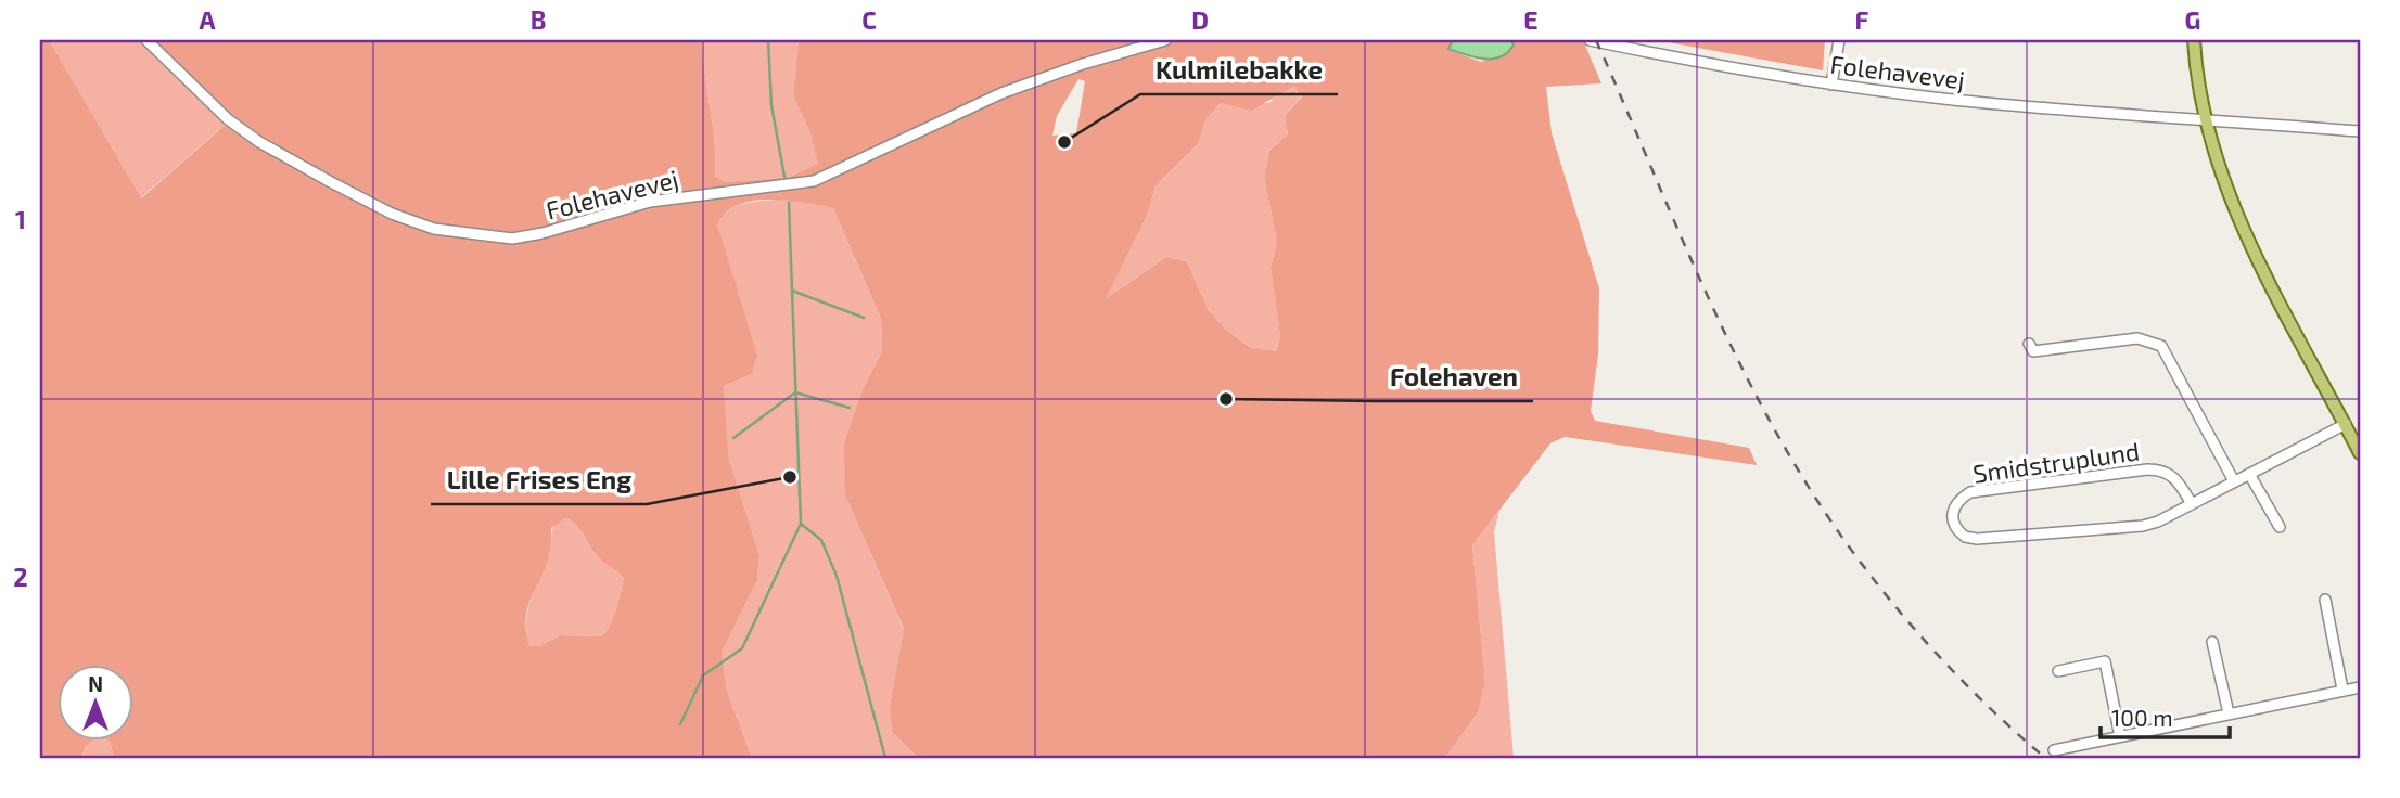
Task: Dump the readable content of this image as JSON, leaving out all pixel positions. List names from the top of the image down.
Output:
{
  "streets": {
    "street": ["Folehavevej", "Smidstruplund"]
  },
  "places": ["Kulmilebakke", "Folehaven", "Lille Frises Eng"],
  "scale_bar": "100 m",
  "north": "top",
  "grid": {
    "columns": [
      "A",
      "B",
      "C",
      "D",
      "E",
      "F",
      "G"
    ],
    "rows": ["1", "2"]
  }
}
